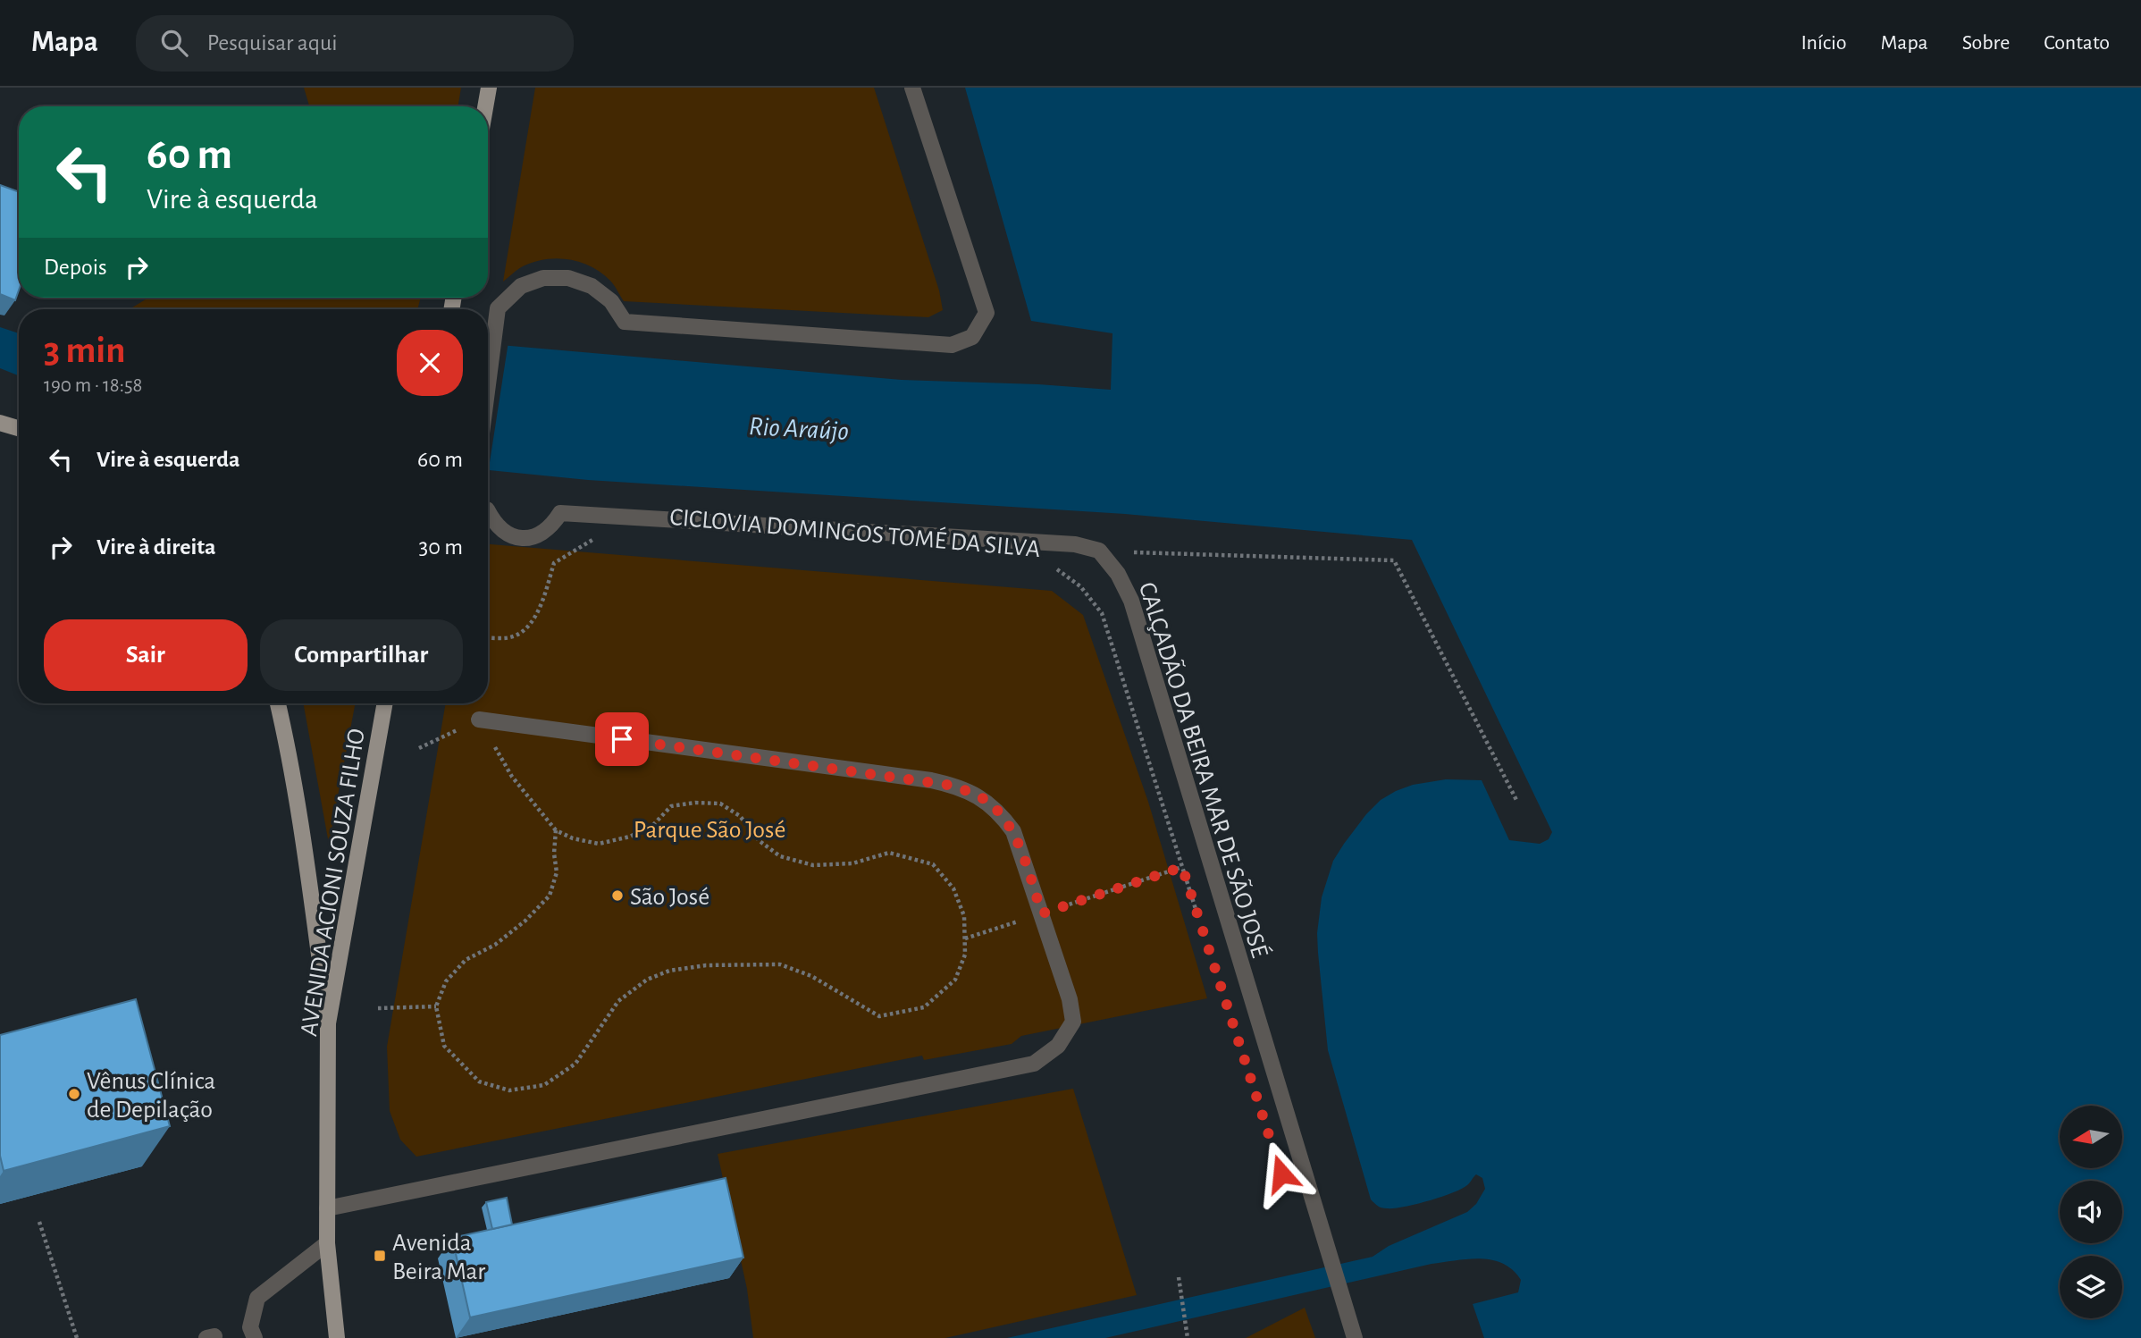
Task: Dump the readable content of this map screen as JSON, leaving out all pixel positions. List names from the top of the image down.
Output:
{
  "streets": {
    "main road": ["AVENIDA ACIONI SOUZA FILHO"],
    "street": ["CALÇADÃO DA BEIRA MAR DE SÃO JOSÉ"],
    "path": ["CICLOVIA DOMINGOS TOMÉ DA SILVA"]
  },
  "water": ["Rio Araújo"],
  "parks": ["Parque São José"],
  "places": {
    "other": ["São José", "Vênus Clínica de Depilação"],
    "transit": ["Avenida Beira Mar"]
  },
  "north": "left",
  "page": {
    "header": "Mapa",
    "search": "Pesquisar aqui",
    "nav": [
      "Início",
      "Mapa",
      "Sobre",
      "Contato"
    ],
    "turn": ["60 m", "Vire à esquerda"],
    "then": "Depois",
    "heading": ["3 min", "190 m · 18:58"],
    "list": [
      {
        "name": "Vire à esquerda",
        "value": "60 m"
      },
      {
        "name": "Vire à direita",
        "value": "30 m"
      }
    ],
    "buttons": ["Sair", "Compartilhar"]
  }
}
